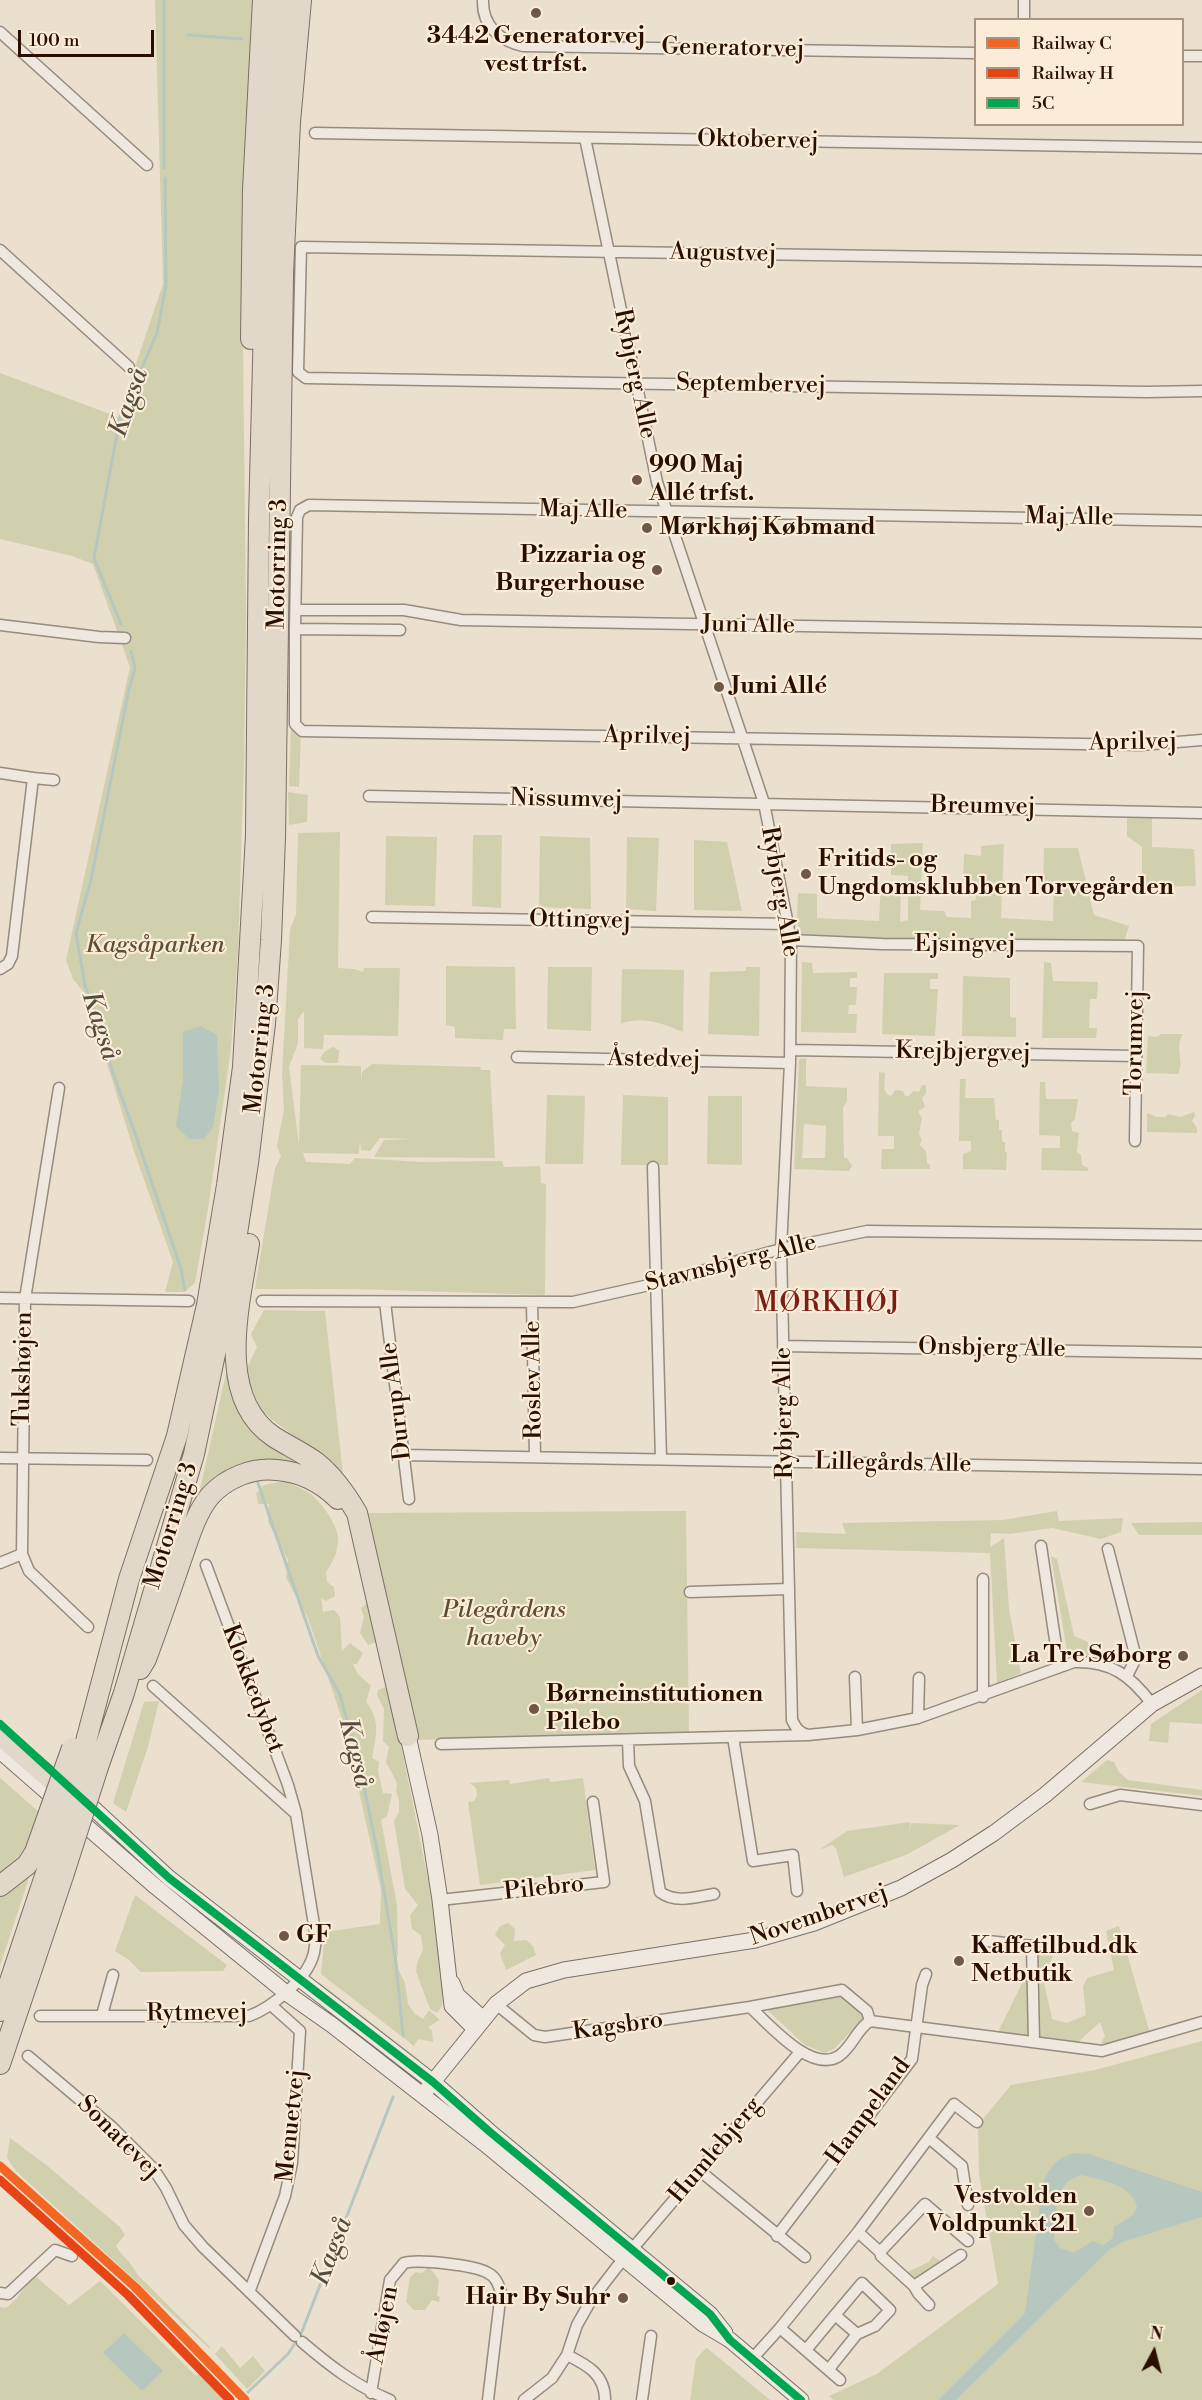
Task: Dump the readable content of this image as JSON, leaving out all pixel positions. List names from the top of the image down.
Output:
{
  "streets": {
    "highway": ["Motorring 3"],
    "main road": ["Novembervej"],
    "street": [
      "Generatorvej",
      "Oktobervej",
      "Augustvej",
      "Rybjerg Alle",
      "Septembervej",
      "Maj Alle",
      "Juni Alle",
      "Aprilvej",
      "Nissumvej",
      "Breumvej",
      "Ottingvej",
      "Ejsingvej",
      "Torumvej",
      "Krejbjergvej",
      "Åstedvej",
      "Stavnsbjerg Alle",
      "Onsbjerg Alle",
      "Tukshøjen",
      "Roslev Alle",
      "Durup Alle",
      "Lillegårds Alle",
      "Klokkedybet",
      "Pilebro",
      "Rytmevej",
      "Kagsbro",
      "Hampeland",
      "Menuetvej",
      "Sonatevej",
      "Humlebjerg",
      "Åfløjen"
    ]
  },
  "crossings": [
    ["Oktobervej", "Rybjerg Alle"],
    ["Augustvej", "Rybjerg Alle"],
    ["Augustvej", "Septembervej"],
    ["Rybjerg Alle", "Septembervej"],
    ["Rybjerg Alle", "Maj Alle"],
    ["Rybjerg Alle", "Juni Alle"],
    ["Rybjerg Alle", "Aprilvej"],
    ["Rybjerg Alle", "Nissumvej"],
    ["Rybjerg Alle", "Breumvej"],
    ["Rybjerg Alle", "Ottingvej"],
    ["Rybjerg Alle", "Ejsingvej"],
    ["Rybjerg Alle", "Krejbjergvej"],
    ["Rybjerg Alle", "Åstedvej"],
    ["Rybjerg Alle", "Stavnsbjerg Alle"],
    ["Rybjerg Alle", "Onsbjerg Alle"],
    ["Rybjerg Alle", "Lillegårds Alle"],
    ["Maj Alle", "Juni Alle"],
    ["Maj Alle", "Aprilvej"],
    ["Nissumvej", "Breumvej"],
    ["Ejsingvej", "Torumvej"],
    ["Torumvej", "Krejbjergvej"],
    ["Stavnsbjerg Alle", "Roslev Alle"],
    ["Stavnsbjerg Alle", "Durup Alle"],
    ["Roslev Alle", "Lillegårds Alle"],
    ["Durup Alle", "Lillegårds Alle"],
    ["Klokkedybet", "Rytmevej"],
    ["Novembervej", "Kagsbro"],
    ["Rytmevej", "Menuetvej"],
    ["Menuetvej", "Sonatevej"],
    ["Sonatevej", "Åfløjen"]
  ],
  "districts": ["MØRKHØJ"],
  "water": ["Kagså"],
  "parks": ["Kagsåparken", "Pilegårdens haveby"],
  "places": [
    "3442 Generatorvej vest trfst.",
    "990 Maj Allé trfst.",
    "Mørkhøj Købmand",
    "Pizzaria og Burgerhouse",
    "Juni Allé",
    "Fritids- og Ungdomsklubben Torvegården",
    "La Tre Søborg",
    "Børneinstitutionen Pilebo",
    "GF",
    "Kaffetilbud.dk Netbutik",
    "Vestvolden Voldpunkt 21",
    "Hair By Suhr"
  ],
  "lines": ["transit line 5C", "rail line C", "rail line H"],
  "legend": ["Railway C", "Railway H", "5C"],
  "scale_bar": "100 m",
  "north": "top"
}
